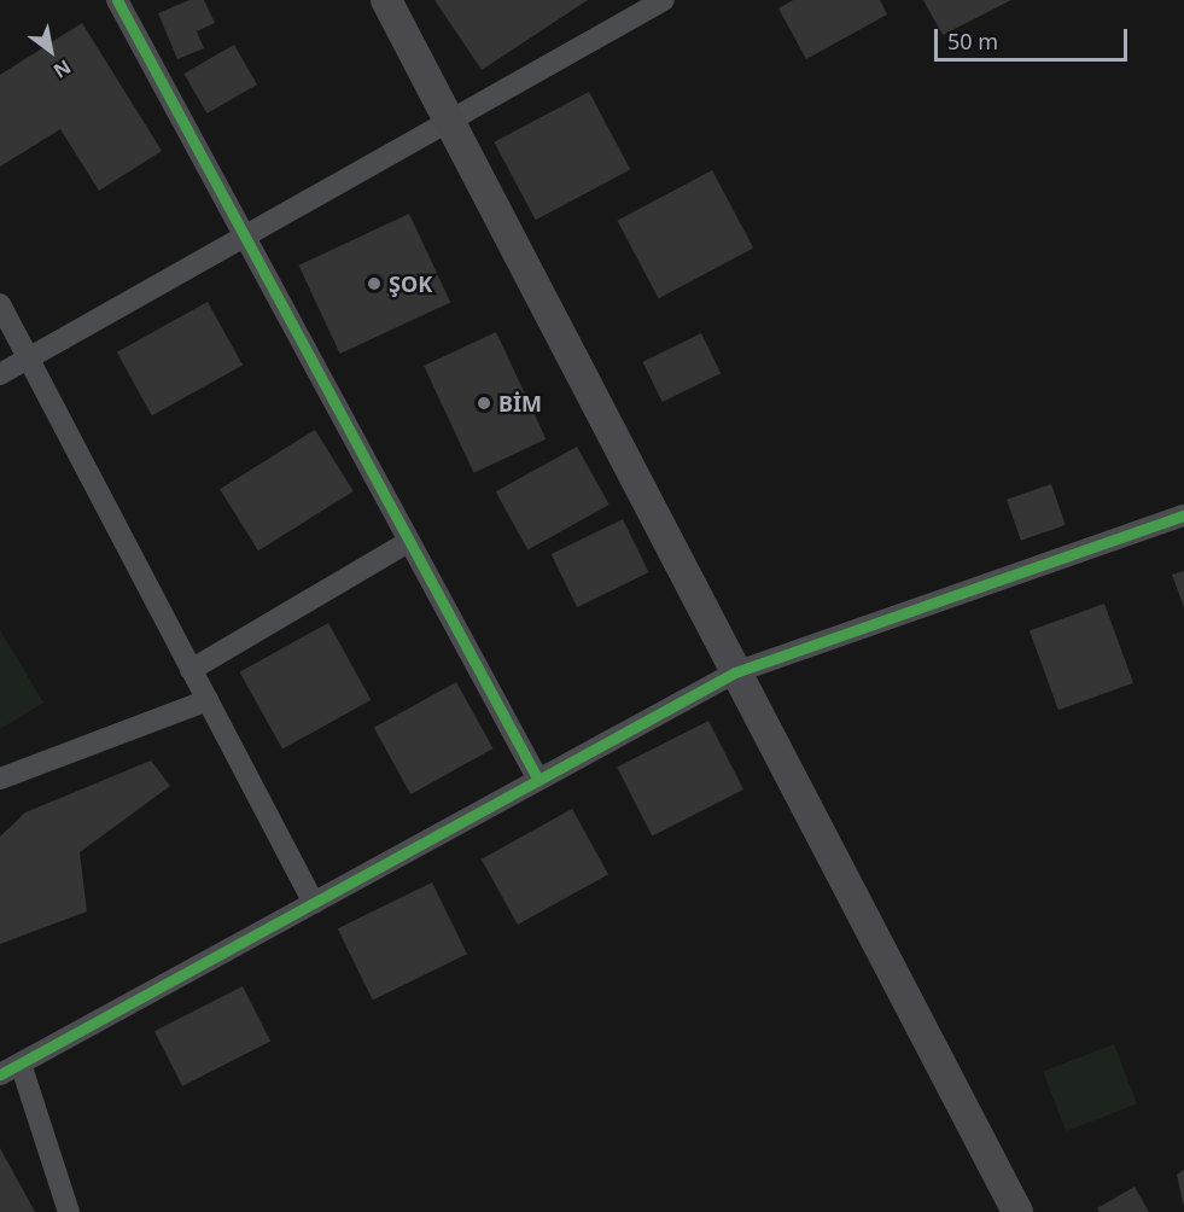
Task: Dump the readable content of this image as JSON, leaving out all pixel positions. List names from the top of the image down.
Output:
{
  "places": ["ŞOK", "BİM"],
  "scale_bar": "50 m",
  "north": "bottom right"
}
